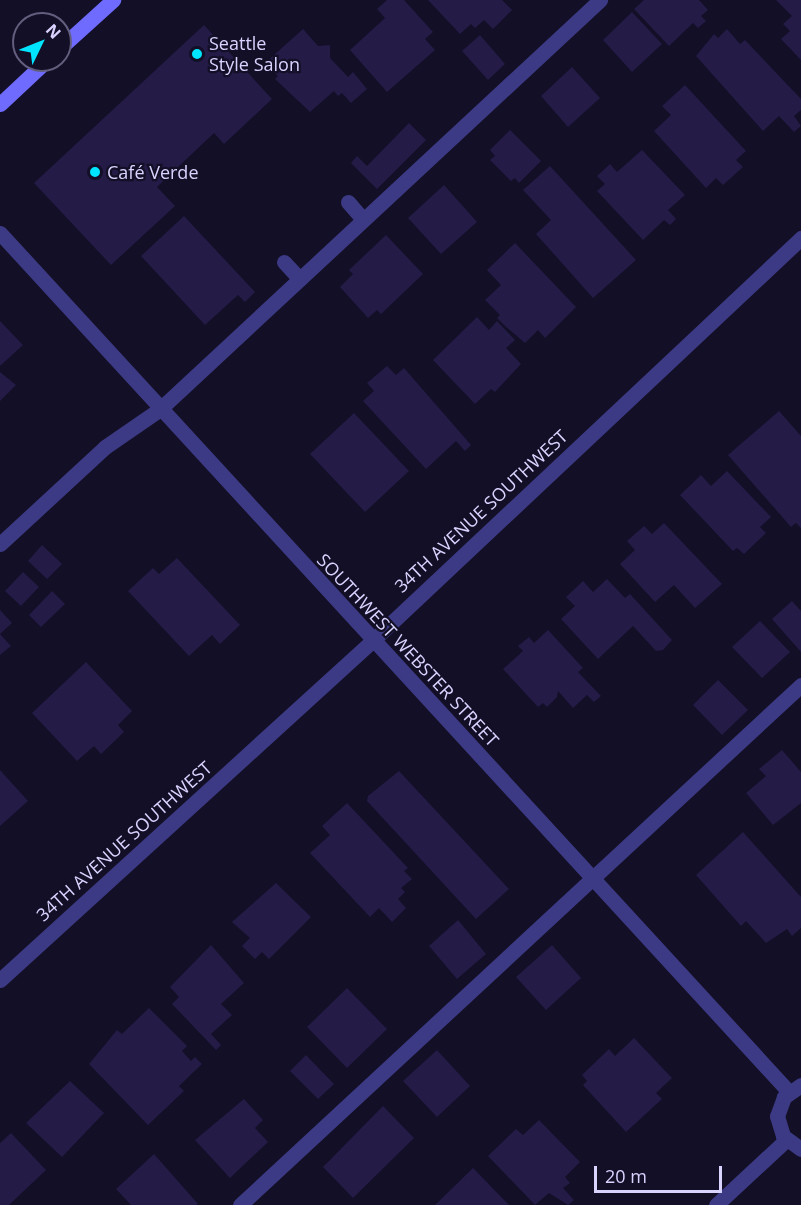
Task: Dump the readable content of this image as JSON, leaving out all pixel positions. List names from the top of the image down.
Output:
{
  "streets": {
    "street": ["34TH AVENUE SOUTHWEST", "SOUTHWEST WEBSTER STREET"]
  },
  "crossings": [
    ["34TH AVENUE SOUTHWEST", "SOUTHWEST WEBSTER STREET"]
  ],
  "places": ["Seattle Style Salon", "Café Verde"],
  "scale_bar": "20 m",
  "north": "top right"
}
